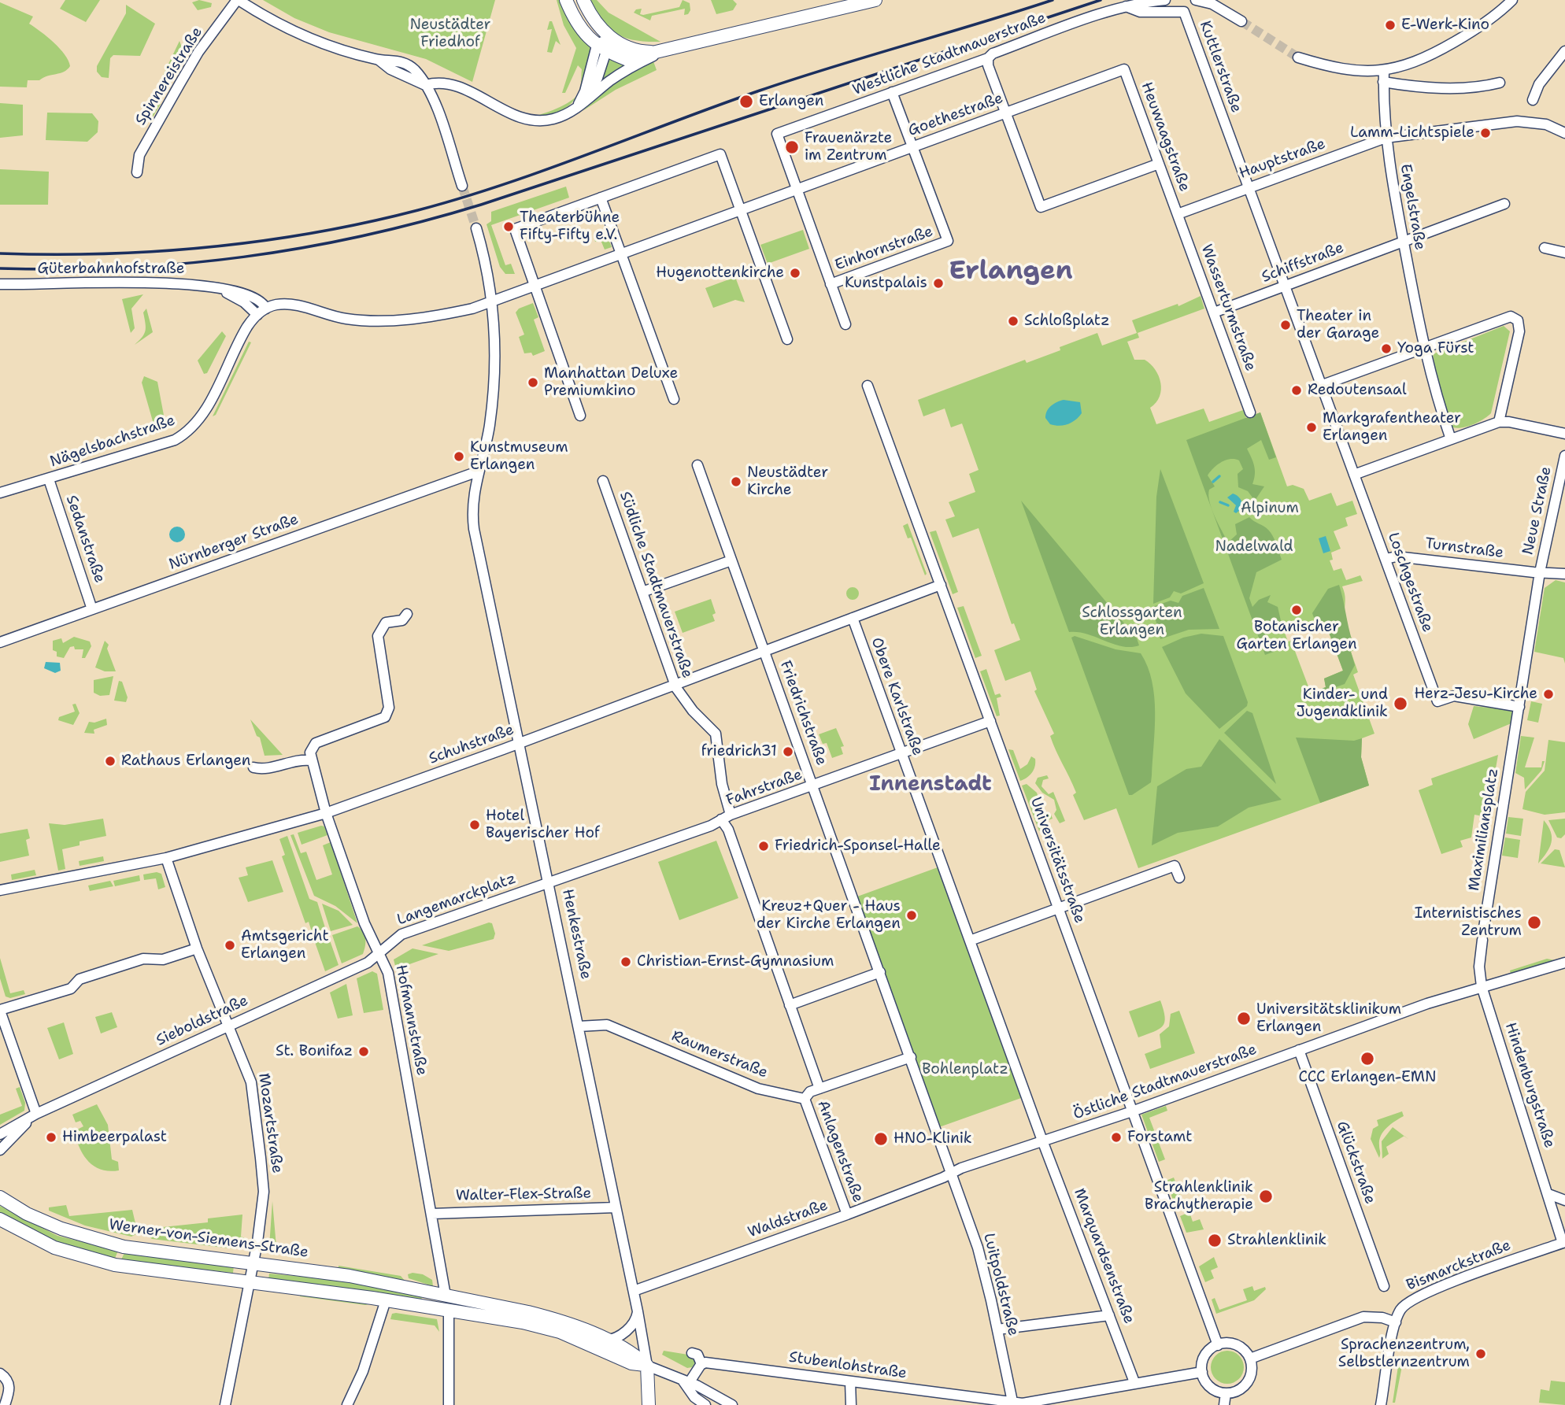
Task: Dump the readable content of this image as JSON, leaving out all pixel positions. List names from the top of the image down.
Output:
{
  "streets": {
    "main road": ["Henkestraße", "Werner-von-Siemens-Straße"],
    "street": [
      "Westliche Stadtmauerstraße",
      "Kuttlerstraße",
      "Spinnereistraße",
      "Goethestraße",
      "Heuwaagstraße",
      "Hauptstraße",
      "Engelstraße",
      "Einhornstraße",
      "Schiffstraße",
      "Güterbahnhofstraße",
      "Wasserturmstraße",
      "Nägelsbachstraße",
      "Neue Straße",
      "Sedanstraße",
      "Nürnberger Straße",
      "Turnstraße",
      "Loschgestraße",
      "Südliche Stadtmauerstraße",
      "Obere Karlstraße",
      "Friedrichstraße",
      "Schuhstraße",
      "Fahrstraße",
      "Maximiliansplatz",
      "Universitätsstraße",
      "Langemarckplatz",
      "Hofmannstraße",
      "Sieboldstraße",
      "Raumerstraße",
      "Östliche Stadtmauerstraße",
      "Hindenburgstraße",
      "Mozartstraße",
      "Anlagenstraße",
      "Glückstraße",
      "Walter-Flex-Straße",
      "Waldstraße",
      "Marquardsenstraße",
      "Bismarckstraße",
      "Luitpoldstraße",
      "Stubenlohstraße"
    ]
  },
  "crossings": [
    ["Westliche Stadtmauerstraße", "Kuttlerstraße"],
    ["Westliche Stadtmauerstraße", "Goethestraße"],
    ["Kuttlerstraße", "Hauptstraße"],
    ["Kuttlerstraße", "Loschgestraße"],
    ["Goethestraße", "Heuwaagstraße"],
    ["Goethestraße", "Einhornstraße"],
    ["Heuwaagstraße", "Hauptstraße"],
    ["Heuwaagstraße", "Wasserturmstraße"],
    ["Hauptstraße", "Engelstraße"],
    ["Hauptstraße", "Wasserturmstraße"],
    ["Hauptstraße", "Loschgestraße"],
    ["Engelstraße", "Schiffstraße"],
    ["Schiffstraße", "Wasserturmstraße"],
    ["Schiffstraße", "Loschgestraße"],
    ["Güterbahnhofstraße", "Nägelsbachstraße"],
    ["Nägelsbachstraße", "Sedanstraße"],
    ["Neue Straße", "Turnstraße"],
    ["Neue Straße", "Loschgestraße"],
    ["Neue Straße", "Maximiliansplatz"],
    ["Sedanstraße", "Nürnberger Straße"],
    ["Nürnberger Straße", "Henkestraße"],
    ["Turnstraße", "Loschgestraße"],
    ["Loschgestraße", "Maximiliansplatz"],
    ["Südliche Stadtmauerstraße", "Schuhstraße"],
    ["Südliche Stadtmauerstraße", "Fahrstraße"],
    ["Obere Karlstraße", "Schuhstraße"],
    ["Obere Karlstraße", "Fahrstraße"],
    ["Friedrichstraße", "Schuhstraße"],
    ["Friedrichstraße", "Fahrstraße"],
    ["Schuhstraße", "Universitätsstraße"],
    ["Schuhstraße", "Henkestraße"],
    ["Schuhstraße", "Hofmannstraße"],
    ["Schuhstraße", "Mozartstraße"],
    ["Fahrstraße", "Universitätsstraße"],
    ["Fahrstraße", "Langemarckplatz"],
    ["Fahrstraße", "Henkestraße"],
    ["Maximiliansplatz", "Östliche Stadtmauerstraße"],
    ["Maximiliansplatz", "Hindenburgstraße"],
    ["Universitätsstraße", "Östliche Stadtmauerstraße"],
    ["Langemarckplatz", "Henkestraße"],
    ["Langemarckplatz", "Hofmannstraße"],
    ["Langemarckplatz", "Sieboldstraße"],
    ["Henkestraße", "Raumerstraße"],
    ["Henkestraße", "Walter-Flex-Straße"],
    ["Henkestraße", "Waldstraße"],
    ["Henkestraße", "Werner-von-Siemens-Straße"],
    ["Hofmannstraße", "Sieboldstraße"],
    ["Hofmannstraße", "Walter-Flex-Straße"],
    ["Hofmannstraße", "Werner-von-Siemens-Straße"],
    ["Sieboldstraße", "Mozartstraße"],
    ["Raumerstraße", "Anlagenstraße"],
    ["Östliche Stadtmauerstraße", "Hindenburgstraße"],
    ["Östliche Stadtmauerstraße", "Glückstraße"],
    ["Östliche Stadtmauerstraße", "Waldstraße"],
    ["Östliche Stadtmauerstraße", "Marquardsenstraße"],
    ["Östliche Stadtmauerstraße", "Luitpoldstraße"],
    ["Hindenburgstraße", "Bismarckstraße"],
    ["Mozartstraße", "Werner-von-Siemens-Straße"],
    ["Anlagenstraße", "Waldstraße"],
    ["Waldstraße", "Luitpoldstraße"],
    ["Luitpoldstraße", "Stubenlohstraße"]
  ],
  "districts": ["Erlangen", "Innenstadt"],
  "parks": [
    "Neustädter Friedhof",
    "Alpinum",
    "Nadelwald",
    "Schlossgarten Erlangen",
    "Bohlenplatz"
  ],
  "places": [
    "E-Werk-Kino",
    "Erlangen",
    "Lamm-Lichtspiele",
    "Frauenärzte im Zentrum",
    "Theaterbühne Fifty-Fifty e.V.",
    "Hugenottenkirche",
    "Kunstpalais",
    "Schloßplatz",
    "Theater in der Garage",
    "Yoga Fürst",
    "Manhattan Deluxe Premiumkino",
    "Redoutensaal",
    "Markgrafentheater Erlangen",
    "Kunstmuseum Erlangen",
    "Neustädter Kirche",
    "Botanischer Garten Erlangen",
    "Herz-Jesu-Kirche",
    "Kinder- und Jugendklinik",
    "friedrich31",
    "Rathaus Erlangen",
    "Hotel Bayerischer Hof",
    "Friedrich-Sponsel-Halle",
    "Kreuz+Quer - Haus der Kirche Erlangen",
    "Internistisches Zentrum",
    "Amtsgericht Erlangen",
    "Christian-Ernst-Gymnasium",
    "Universitätsklinikum Erlangen",
    "St. Bonifaz",
    "CCC Erlangen-EMN",
    "Himbeerpalast",
    "Forstamt",
    "HNO-Klinik",
    "Strahlenklinik Brachytherapie",
    "Strahlenklinik",
    "Sprachenzentrum, Selbstlernzentrum"
  ]
}
